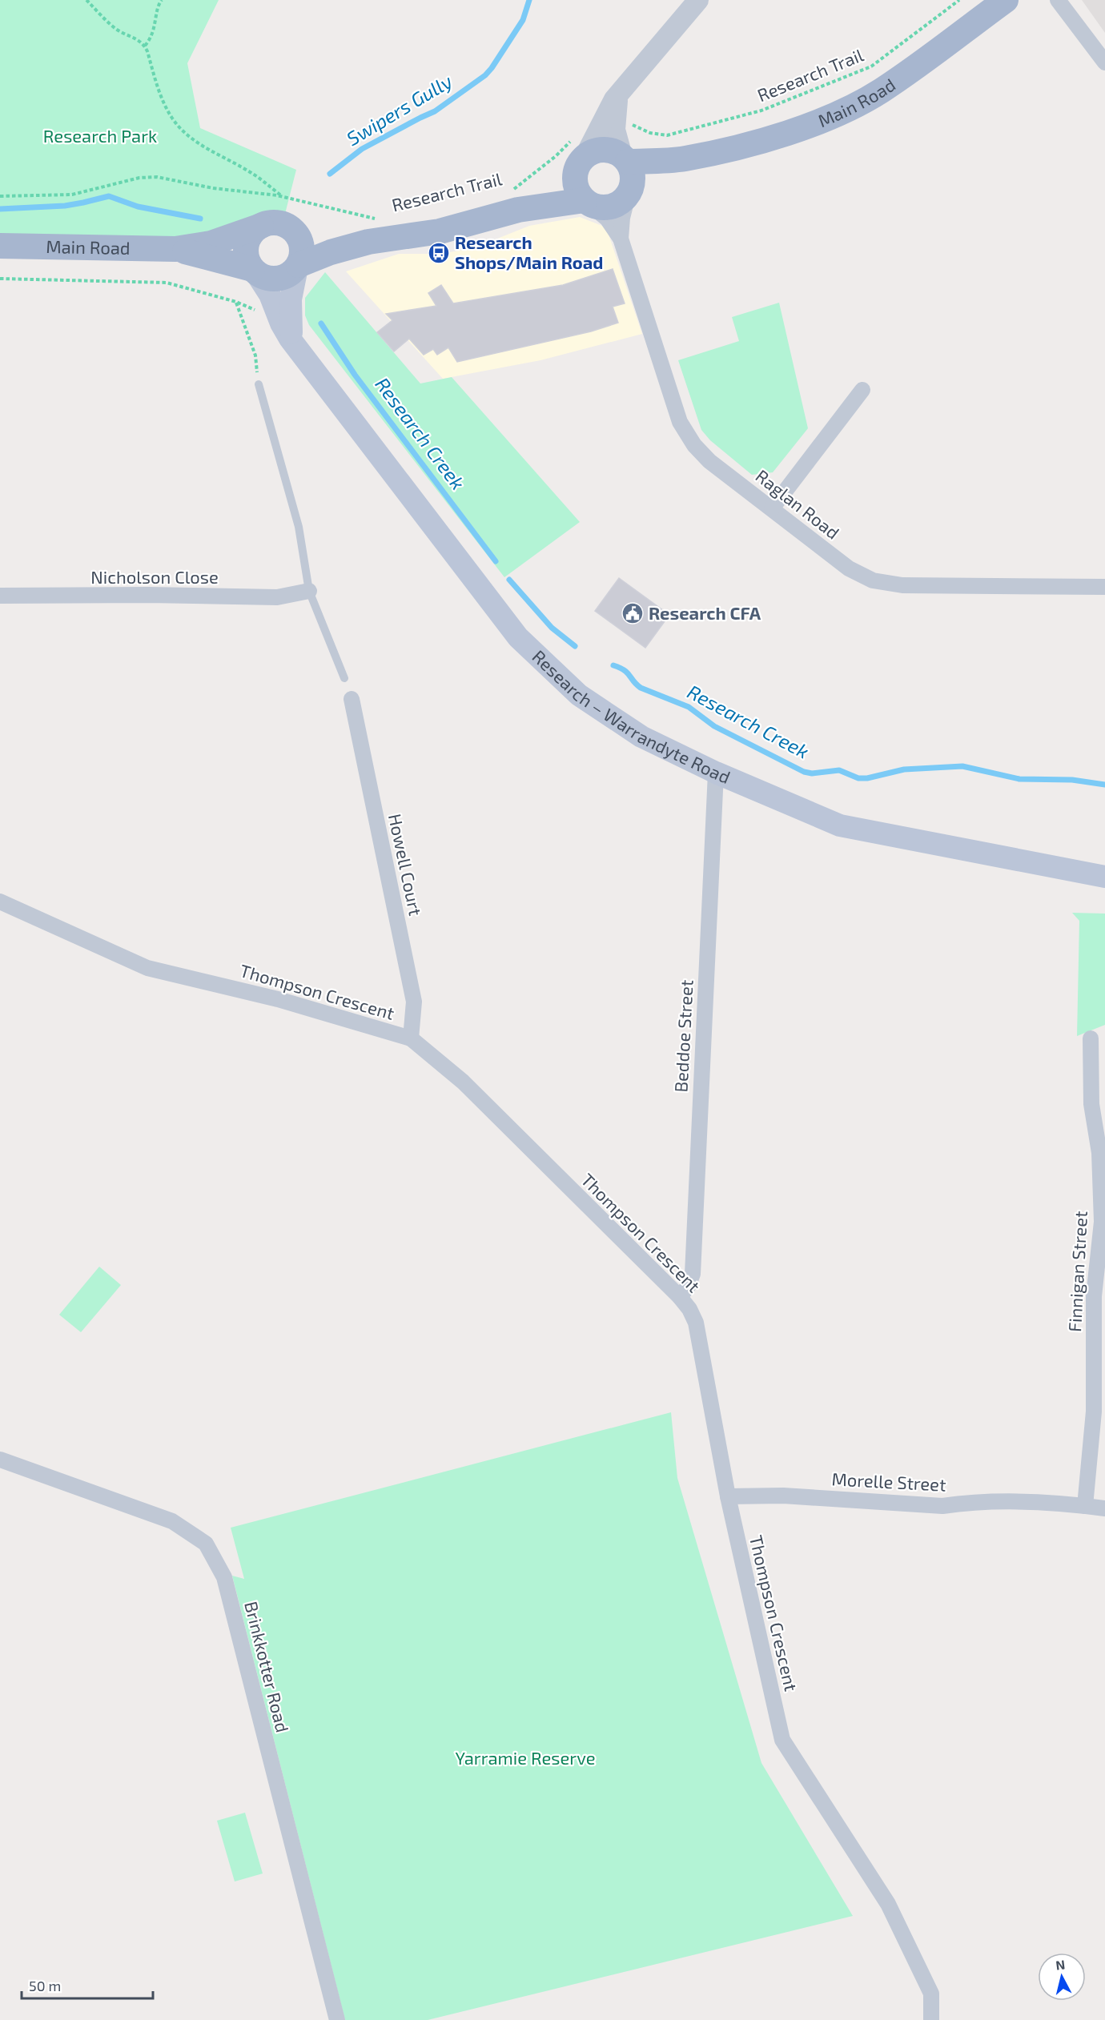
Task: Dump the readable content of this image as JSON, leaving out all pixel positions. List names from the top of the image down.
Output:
{
  "streets": {
    "main road": ["Main Road", "Research – Warrandyte Road"],
    "street": [
      "Raglan Road",
      "Nicholson Close",
      "Howell Court",
      "Thompson Crescent",
      "Beddoe Street",
      "Finnigan Street",
      "Morelle Street",
      "Brinkkotter Road"
    ],
    "path": ["Research Trail"]
  },
  "crossings": [
    ["Research Trail", "Main Road"],
    ["Research Trail", "Raglan Road"],
    ["Main Road", "Raglan Road"],
    ["Main Road", "Research – Warrandyte Road"],
    ["Research – Warrandyte Road", "Beddoe Street"],
    ["Howell Court", "Thompson Crescent"],
    ["Thompson Crescent", "Beddoe Street"],
    ["Thompson Crescent", "Morelle Street"],
    ["Finnigan Street", "Morelle Street"]
  ],
  "water": ["Swipers Gully", "Research Creek"],
  "parks": ["Research Park", "Yarramie Reserve"],
  "places": {
    "bus stop": ["Research Shops/Main Road"],
    "public building": ["Research CFA"]
  },
  "scale_bar": "50 m",
  "north": "top"
}
